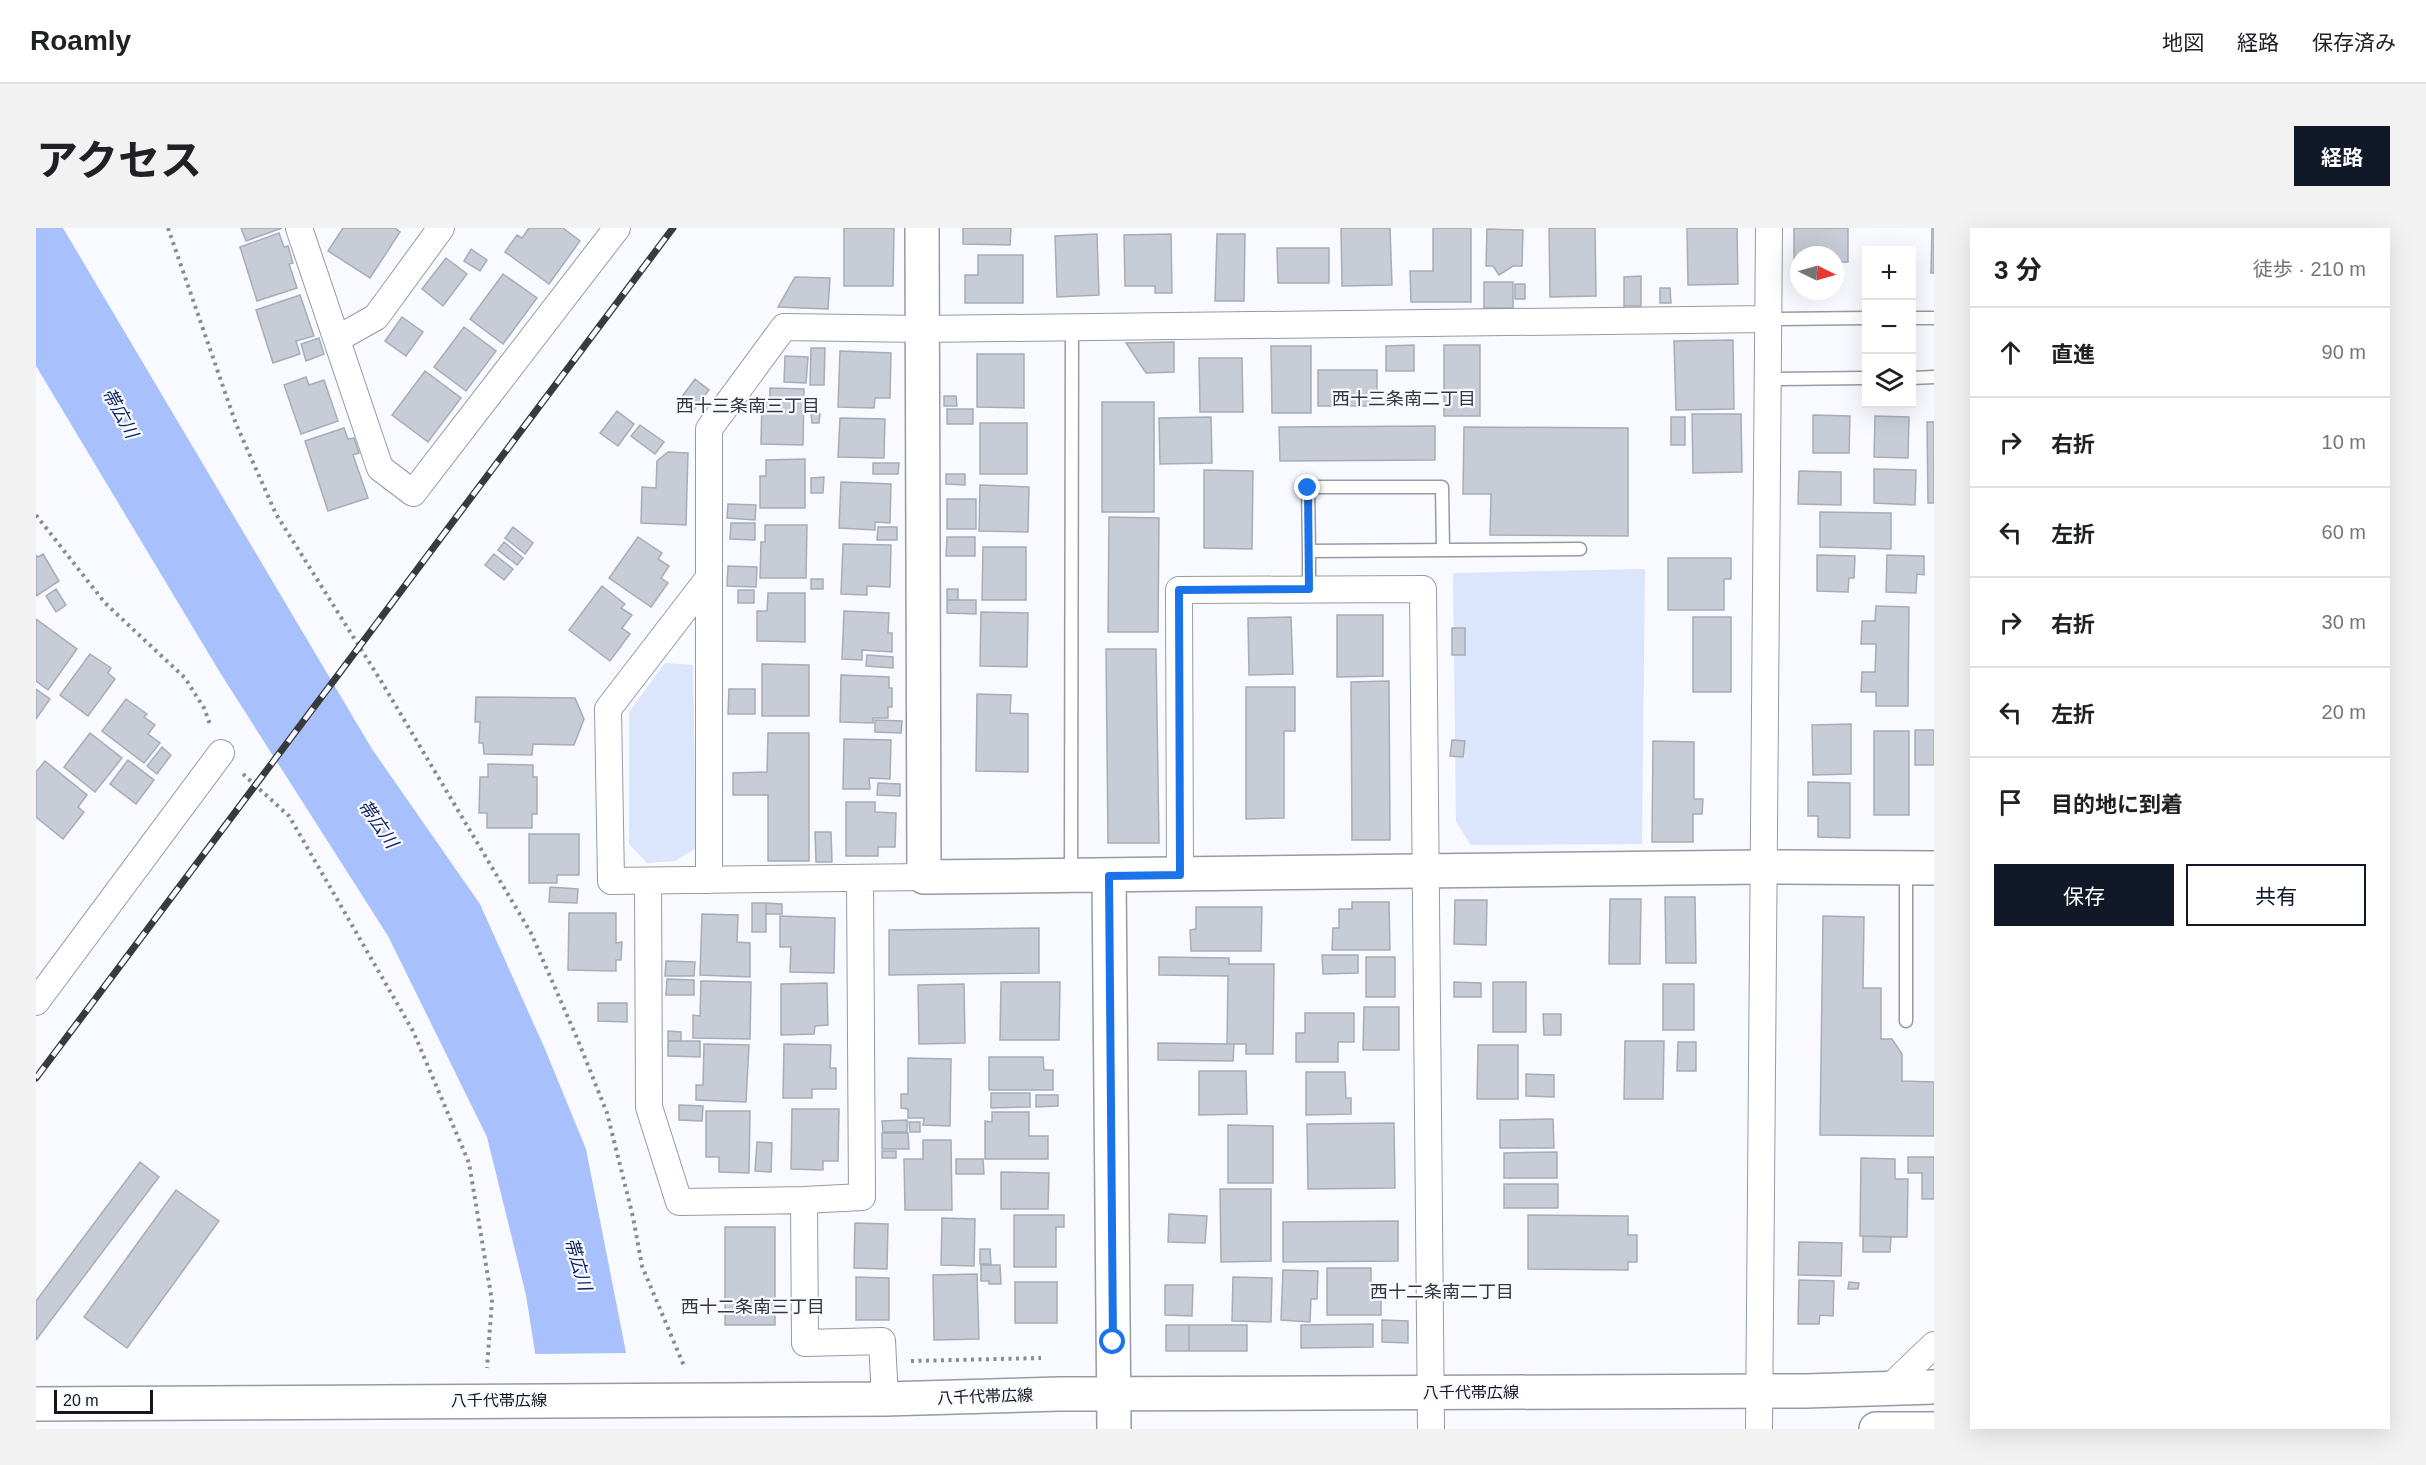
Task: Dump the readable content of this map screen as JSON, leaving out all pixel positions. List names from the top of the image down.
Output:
{
  "streets": {
    "street": ["八千代帯広線"]
  },
  "districts": [
    "西十三条南二丁目",
    "西十三条南三丁目",
    "西十二条南二丁目",
    "西十二条南三丁目"
  ],
  "water": ["帯広川"],
  "scale_bar": "20 m",
  "north": "right",
  "page": {
    "header": "Roamly",
    "nav": ["地図", "経路", "保存済み"],
    "title": "アクセス",
    "buttons": [
      "経路",
      ["保存", "共有"]
    ],
    "heading": ["3 分", "徒歩 · 210 m"],
    "map_buttons": ["+", "−"],
    "list": [
      ["直進", "90 m"],
      ["右折", "10 m"],
      ["左折", "60 m"],
      ["右折", "30 m"],
      ["左折", "20 m"],
      "目的地に到着"
    ],
    "scale": "20 m"
  }
}
